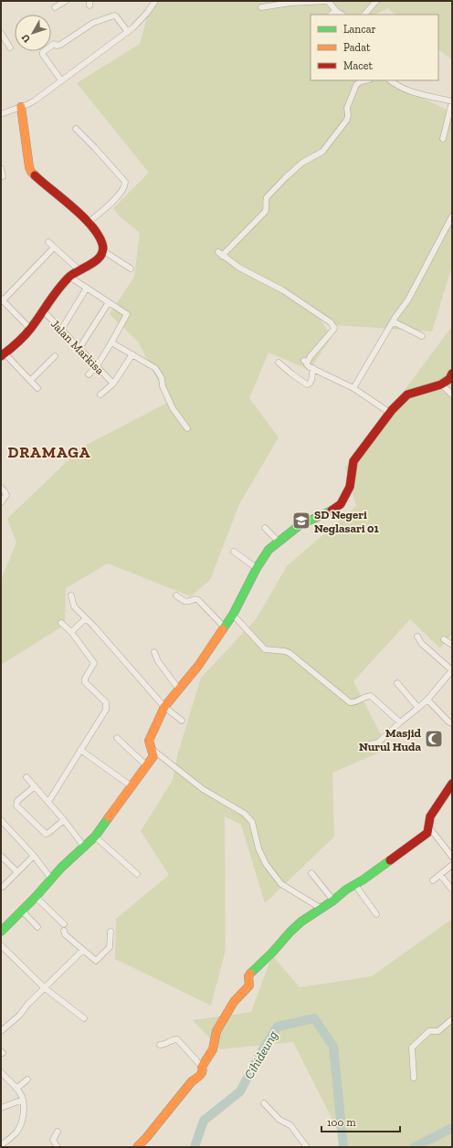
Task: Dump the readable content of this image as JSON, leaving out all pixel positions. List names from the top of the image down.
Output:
{
  "streets": {
    "street": ["Jalan Markisa"]
  },
  "districts": ["DRAMAGA"],
  "water": ["Cihideung"],
  "places": {
    "school or university": ["SD Negeri Neglasari 01"],
    "mosque": ["Masjid Nurul Huda"]
  },
  "legend": ["Lancar", "Padat", "Macet"],
  "scale_bar": "100 m",
  "north": "bottom left"
}
